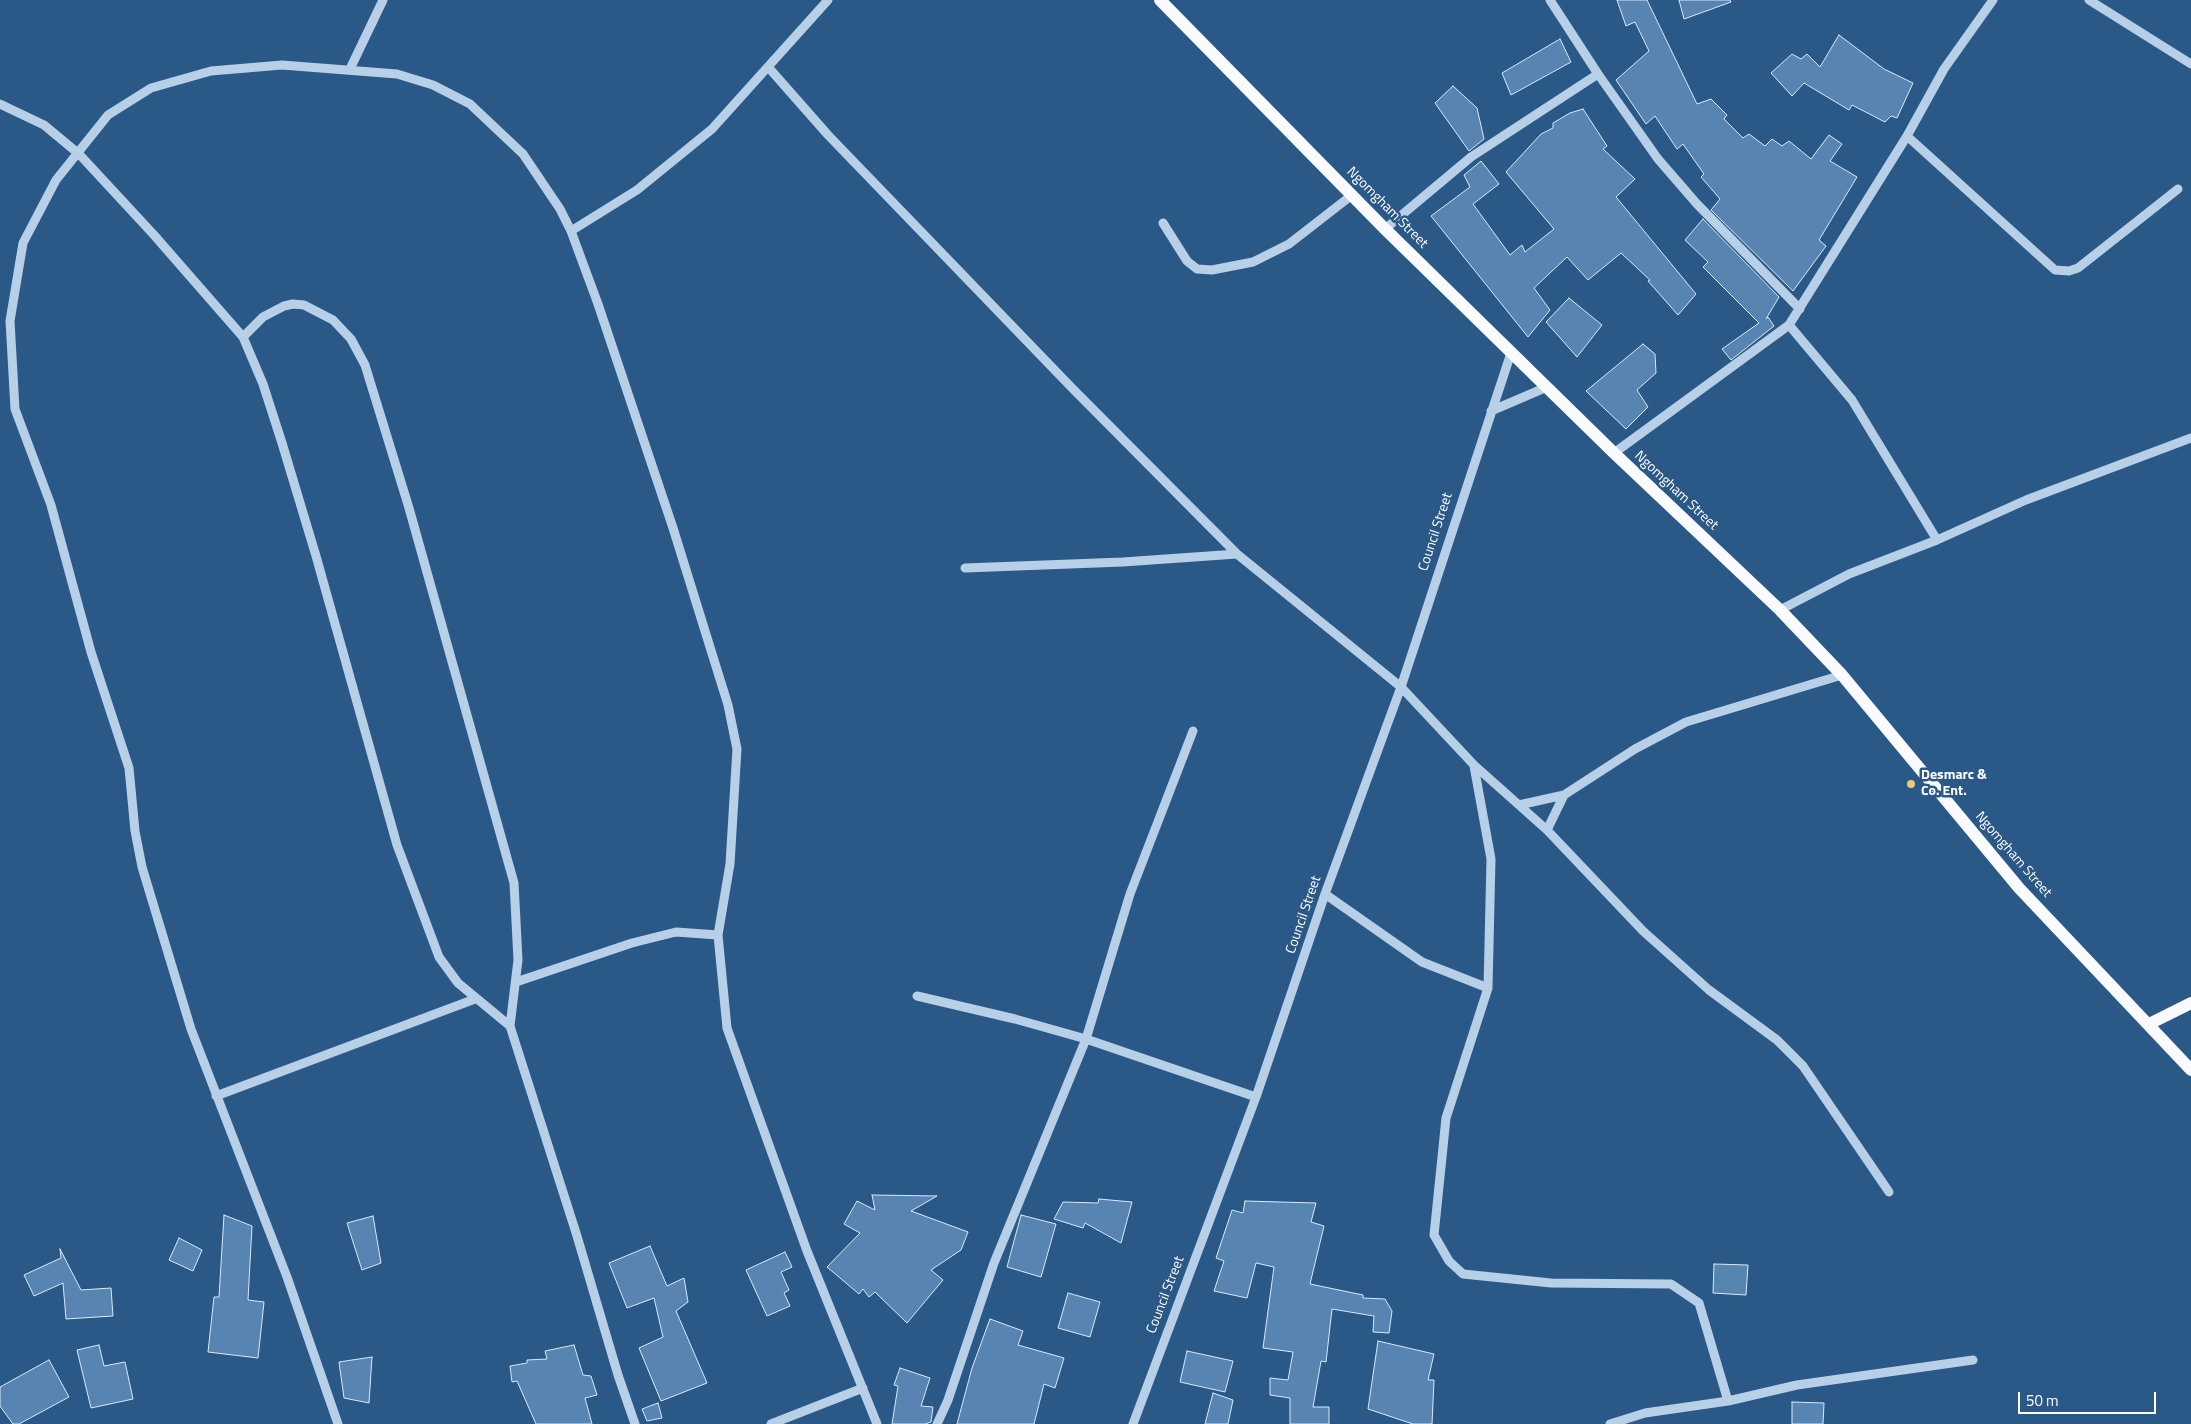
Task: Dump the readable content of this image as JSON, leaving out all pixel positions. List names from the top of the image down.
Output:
{
  "streets": {
    "main road": ["Ngomgham Street"],
    "street": ["Council Street"]
  },
  "crossings": [
    ["Ngomgham Street", "Council Street"]
  ],
  "places": ["Desmarc & Co. Ent."],
  "scale_bar": "50 m"
}
